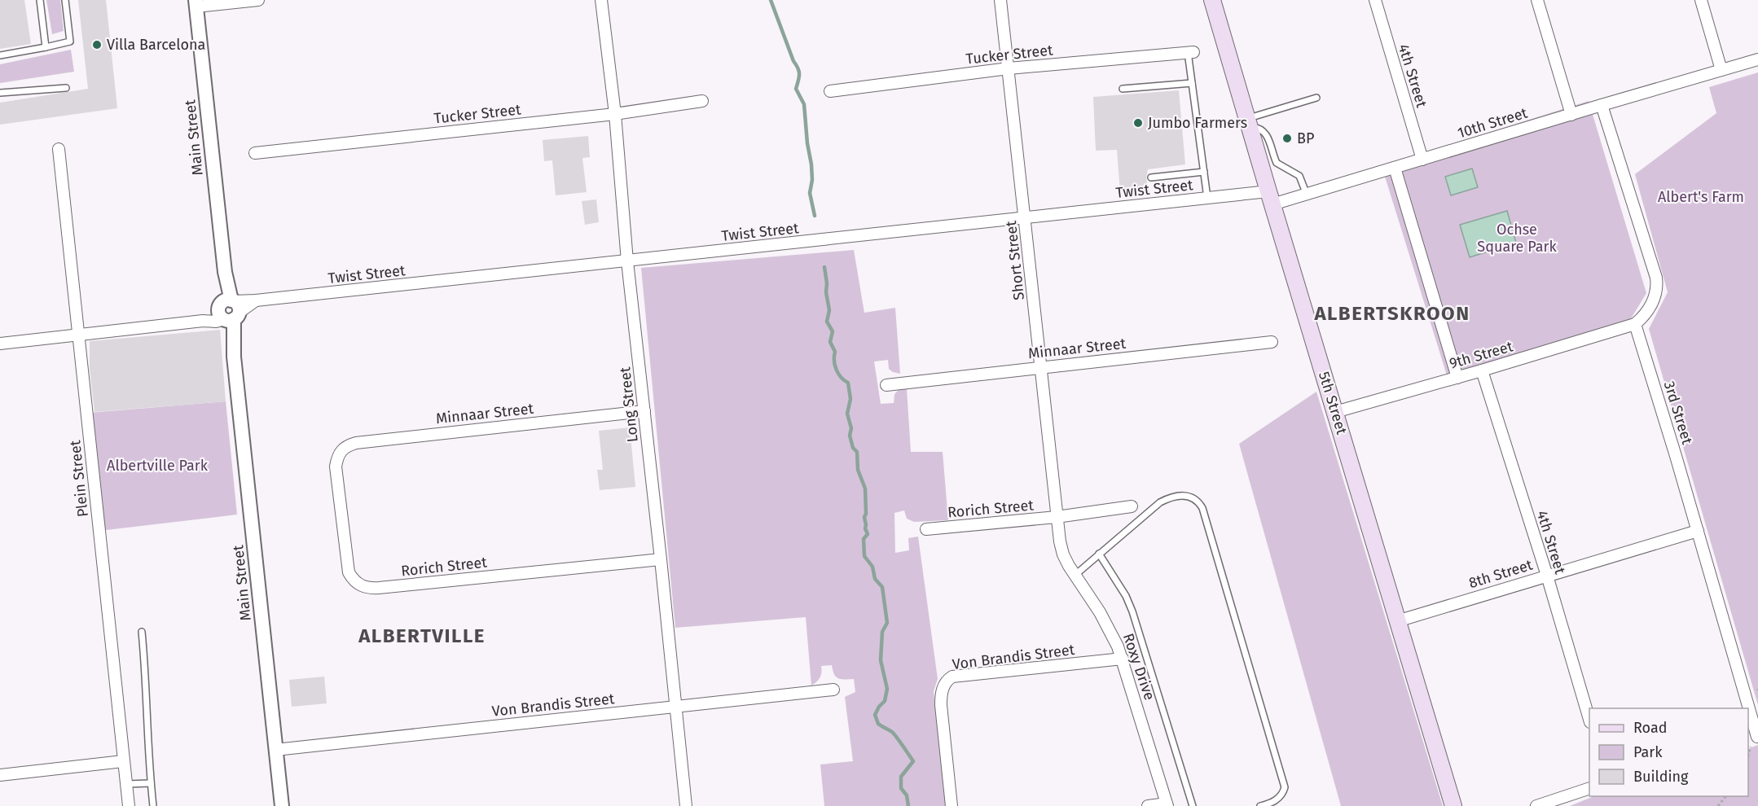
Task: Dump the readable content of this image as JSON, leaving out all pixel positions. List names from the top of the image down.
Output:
{
  "streets": {
    "main road": ["5th Street"],
    "street": [
      "Tucker Street",
      "4th Street",
      "10th Street",
      "Main Street",
      "Twist Street",
      "Short Street",
      "Minnaar Street",
      "9th Street",
      "Long Street",
      "3rd Street",
      "Plein Street",
      "Rorich Street",
      "8th Street",
      "Von Brandis Street",
      "Roxy Drive"
    ]
  },
  "crossings": [
    ["Tucker Street", "Short Street"],
    ["Tucker Street", "Long Street"],
    ["4th Street", "10th Street"],
    ["4th Street", "9th Street"],
    ["4th Street", "8th Street"],
    ["10th Street", "Twist Street"],
    ["10th Street", "5th Street"],
    ["Main Street", "Twist Street"],
    ["Main Street", "Von Brandis Street"],
    ["Twist Street", "Short Street"],
    ["Twist Street", "5th Street"],
    ["Twist Street", "Long Street"],
    ["Twist Street", "Plein Street"],
    ["Short Street", "Minnaar Street"],
    ["Short Street", "Rorich Street"],
    ["Short Street", "Roxy Drive"],
    ["Minnaar Street", "Long Street"],
    ["Minnaar Street", "Rorich Street"],
    ["9th Street", "5th Street"],
    ["9th Street", "3rd Street"],
    ["5th Street", "8th Street"],
    ["Long Street", "Rorich Street"],
    ["Long Street", "Von Brandis Street"],
    ["3rd Street", "8th Street"],
    ["Rorich Street", "Roxy Drive"],
    ["Von Brandis Street", "Roxy Drive"]
  ],
  "districts": ["ALBERTSKROON", "ALBERTVILLE"],
  "parks": ["Albert's Farm", "Ochse Square Park", "Albertville Park"],
  "places": ["Villa Barcelona", "Jumbo Farmers", "BP"],
  "legend": ["Road", "Park", "Building"]
}
